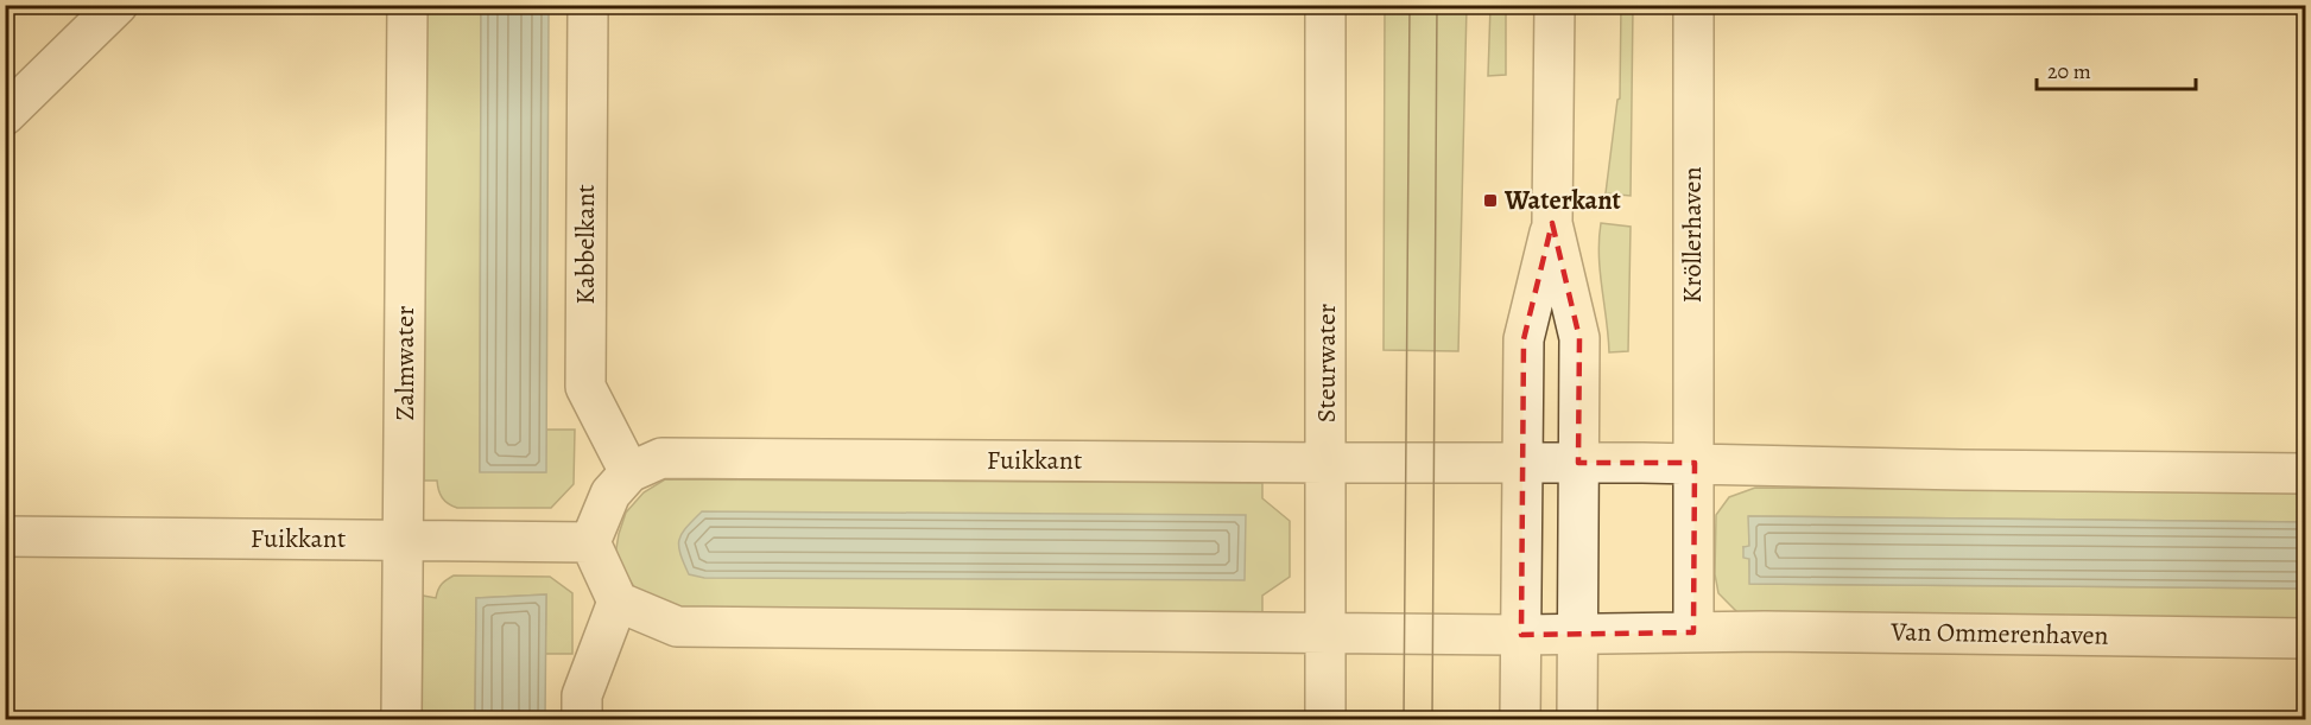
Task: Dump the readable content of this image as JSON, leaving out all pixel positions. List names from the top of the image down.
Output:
{
  "streets": {
    "street": [
      "Kröllerhaven",
      "Kabbelkant",
      "Zalmwater",
      "Steurwater",
      "Fuikkant",
      "Van Ommerenhaven"
    ]
  },
  "crossings": [
    ["Kabbelkant", "Fuikkant"],
    ["Zalmwater", "Fuikkant"],
    ["Steurwater", "Fuikkant"]
  ],
  "places": {
    "transit": ["Waterkant"]
  },
  "scale_bar": "20 m"
}
